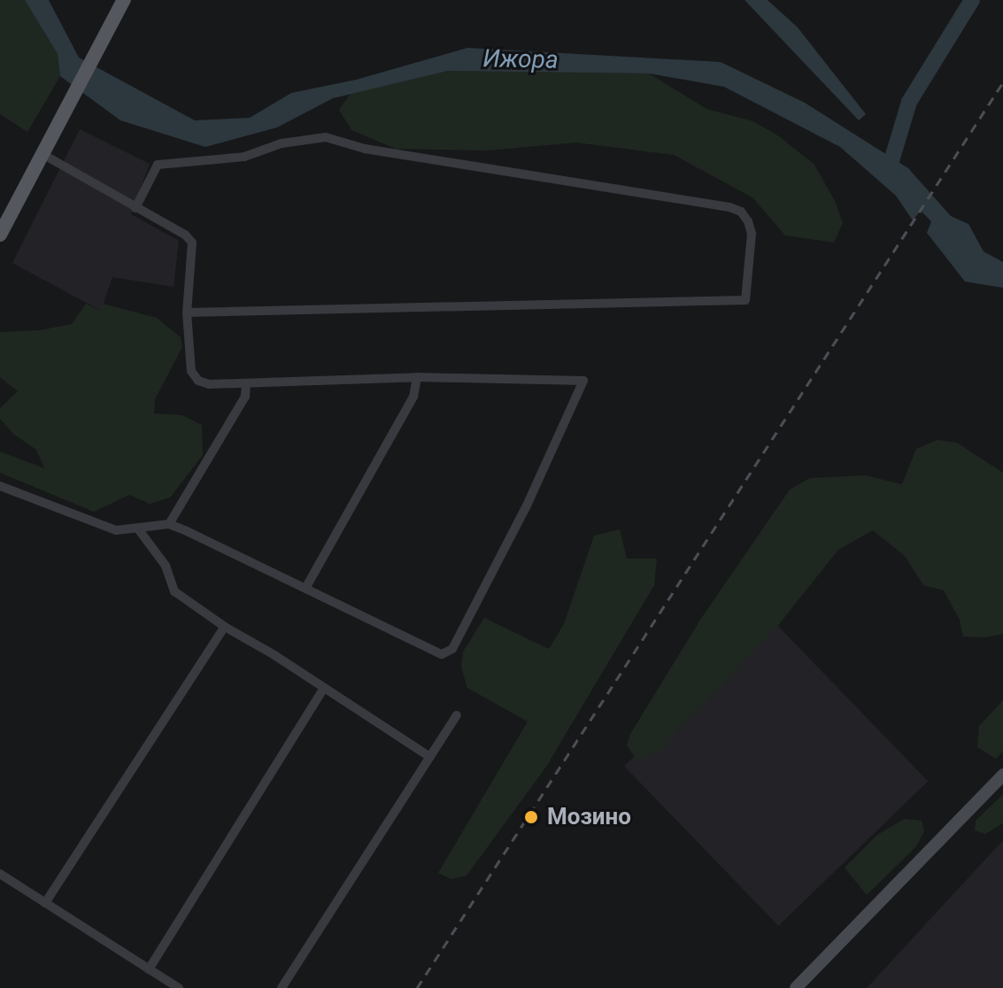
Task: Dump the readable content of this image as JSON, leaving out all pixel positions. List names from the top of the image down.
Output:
{
  "water": ["Ижора"],
  "places": ["Мозино"]
}
